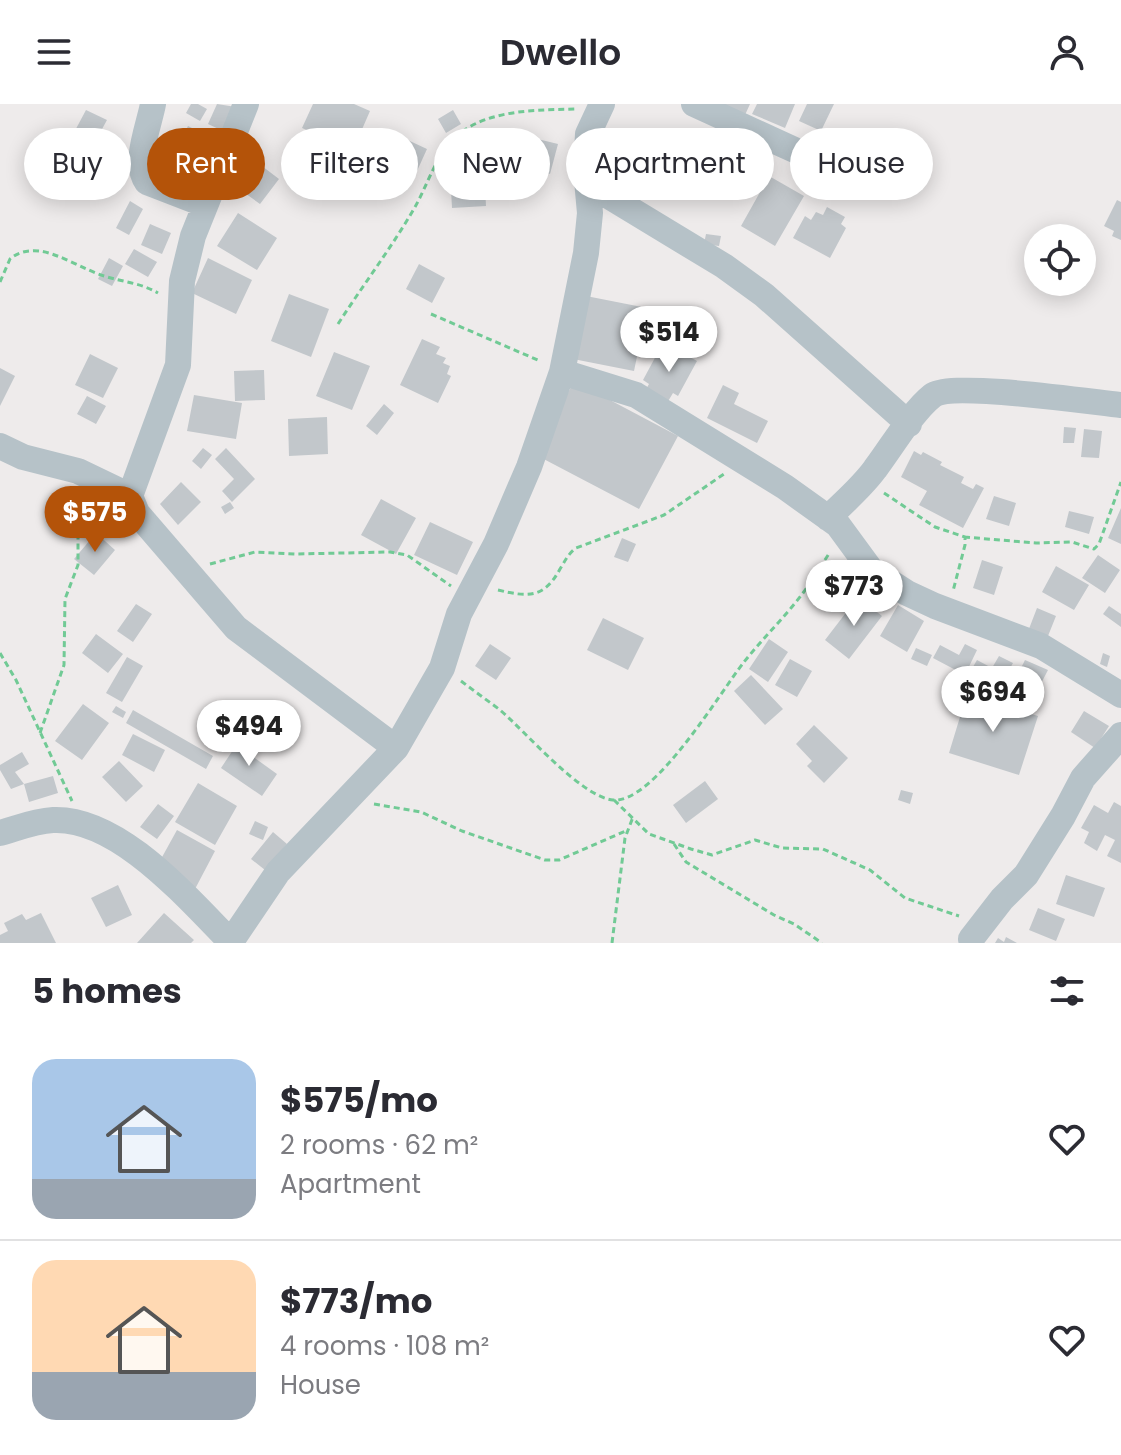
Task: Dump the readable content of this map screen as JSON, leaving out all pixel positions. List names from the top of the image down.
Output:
{
  "page": {
    "header": "Dwello",
    "chip": [
      "Buy",
      "Rent",
      "Filters",
      "New",
      "Apartment",
      "House"
    ],
    "price": [
      "$514",
      "$575",
      "$773",
      "$694",
      "$494"
    ],
    "heading": "5 homes",
    "list": [
      {
        "name": "$575/mo",
        "note": "2 rooms · 62 m² · Apartment"
      },
      {
        "name": "$773/mo",
        "note": "4 rooms · 108 m² · House"
      }
    ]
  }
}
